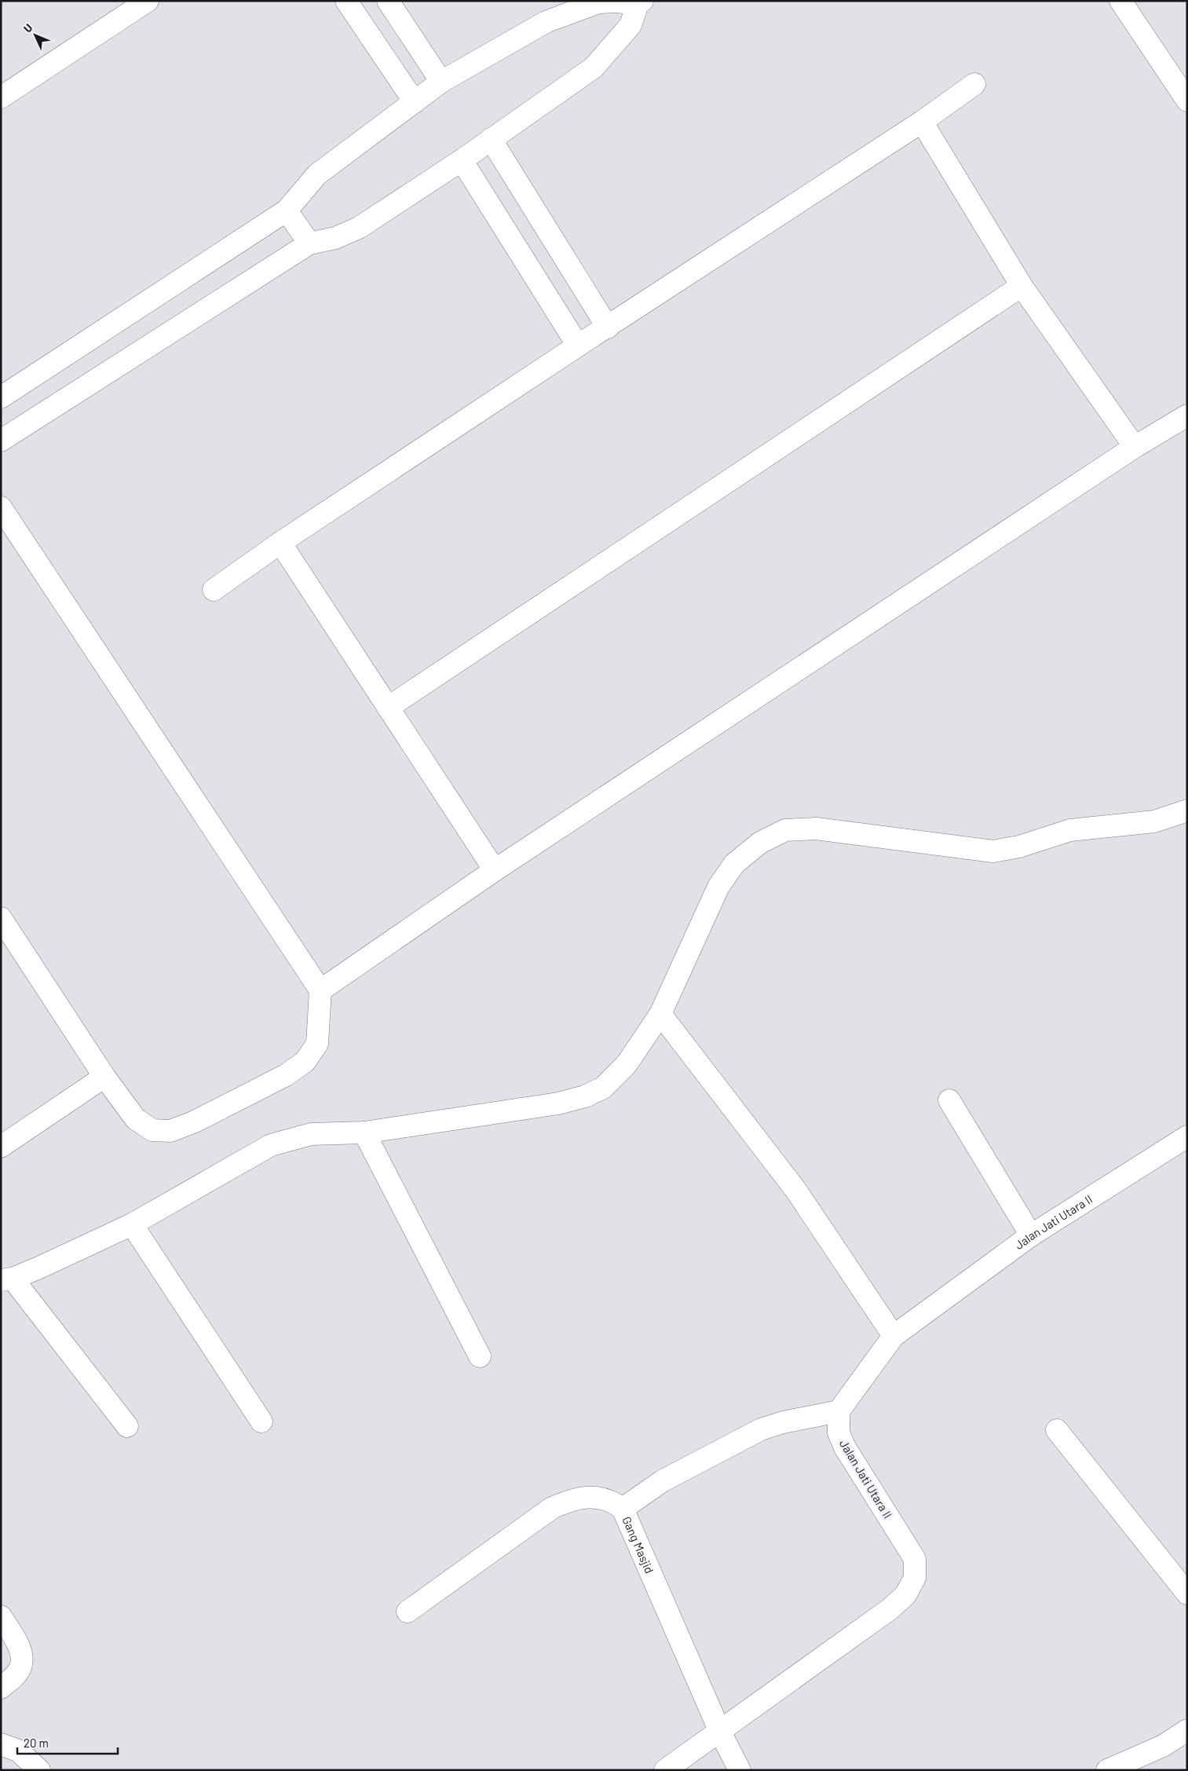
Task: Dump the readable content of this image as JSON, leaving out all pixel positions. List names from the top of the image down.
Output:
{
  "streets": {
    "street": ["Jalan Jati Utara II", "Gang Masjid"]
  },
  "crossings": [
    ["Jalan Jati Utara II", "Gang Masjid"]
  ],
  "scale_bar": "20 m",
  "north": "top left"
}
